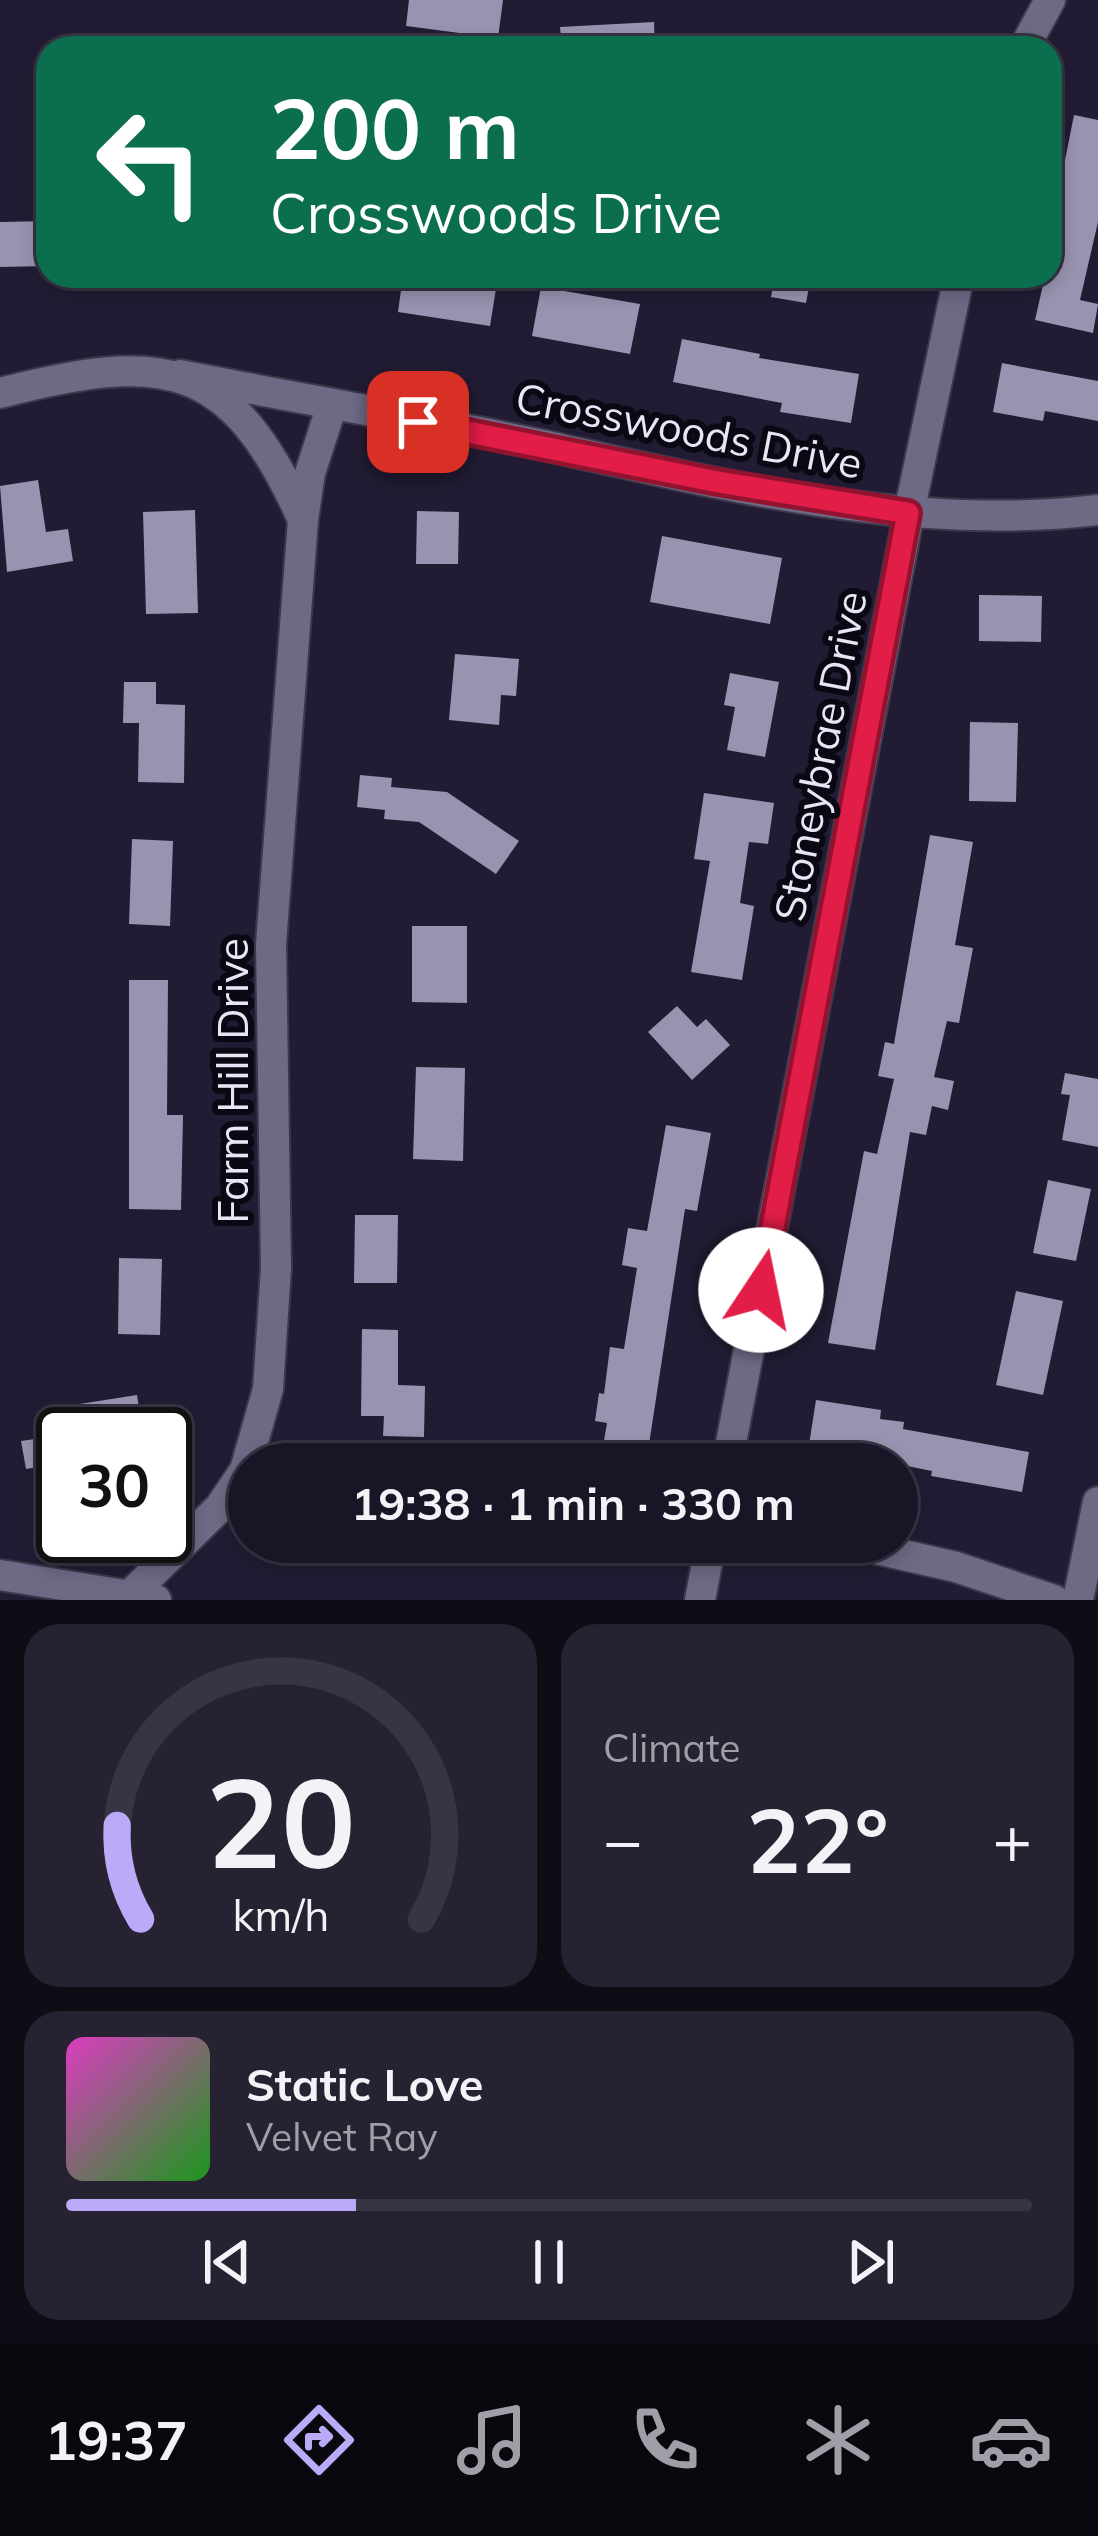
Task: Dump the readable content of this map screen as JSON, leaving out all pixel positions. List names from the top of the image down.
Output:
{
  "streets": {
    "street": ["Crosswoods Drive", "Stoneybrae Drive", "Farm Hill Drive"]
  },
  "crossings": [
    ["Crosswoods Drive", "Stoneybrae Drive"]
  ],
  "page": {
    "turn": ["200 m", "Crosswoods Drive"],
    "limit": "30",
    "trip": "19:38 · 1 min · 330 m",
    "tile": "Climate",
    "heat": ["−", "22°", "+"],
    "song": ["Static Love", "Velvet Ray"],
    "tabs": "19:37",
    "gauge": ["20", "km/h"]
  }
}
